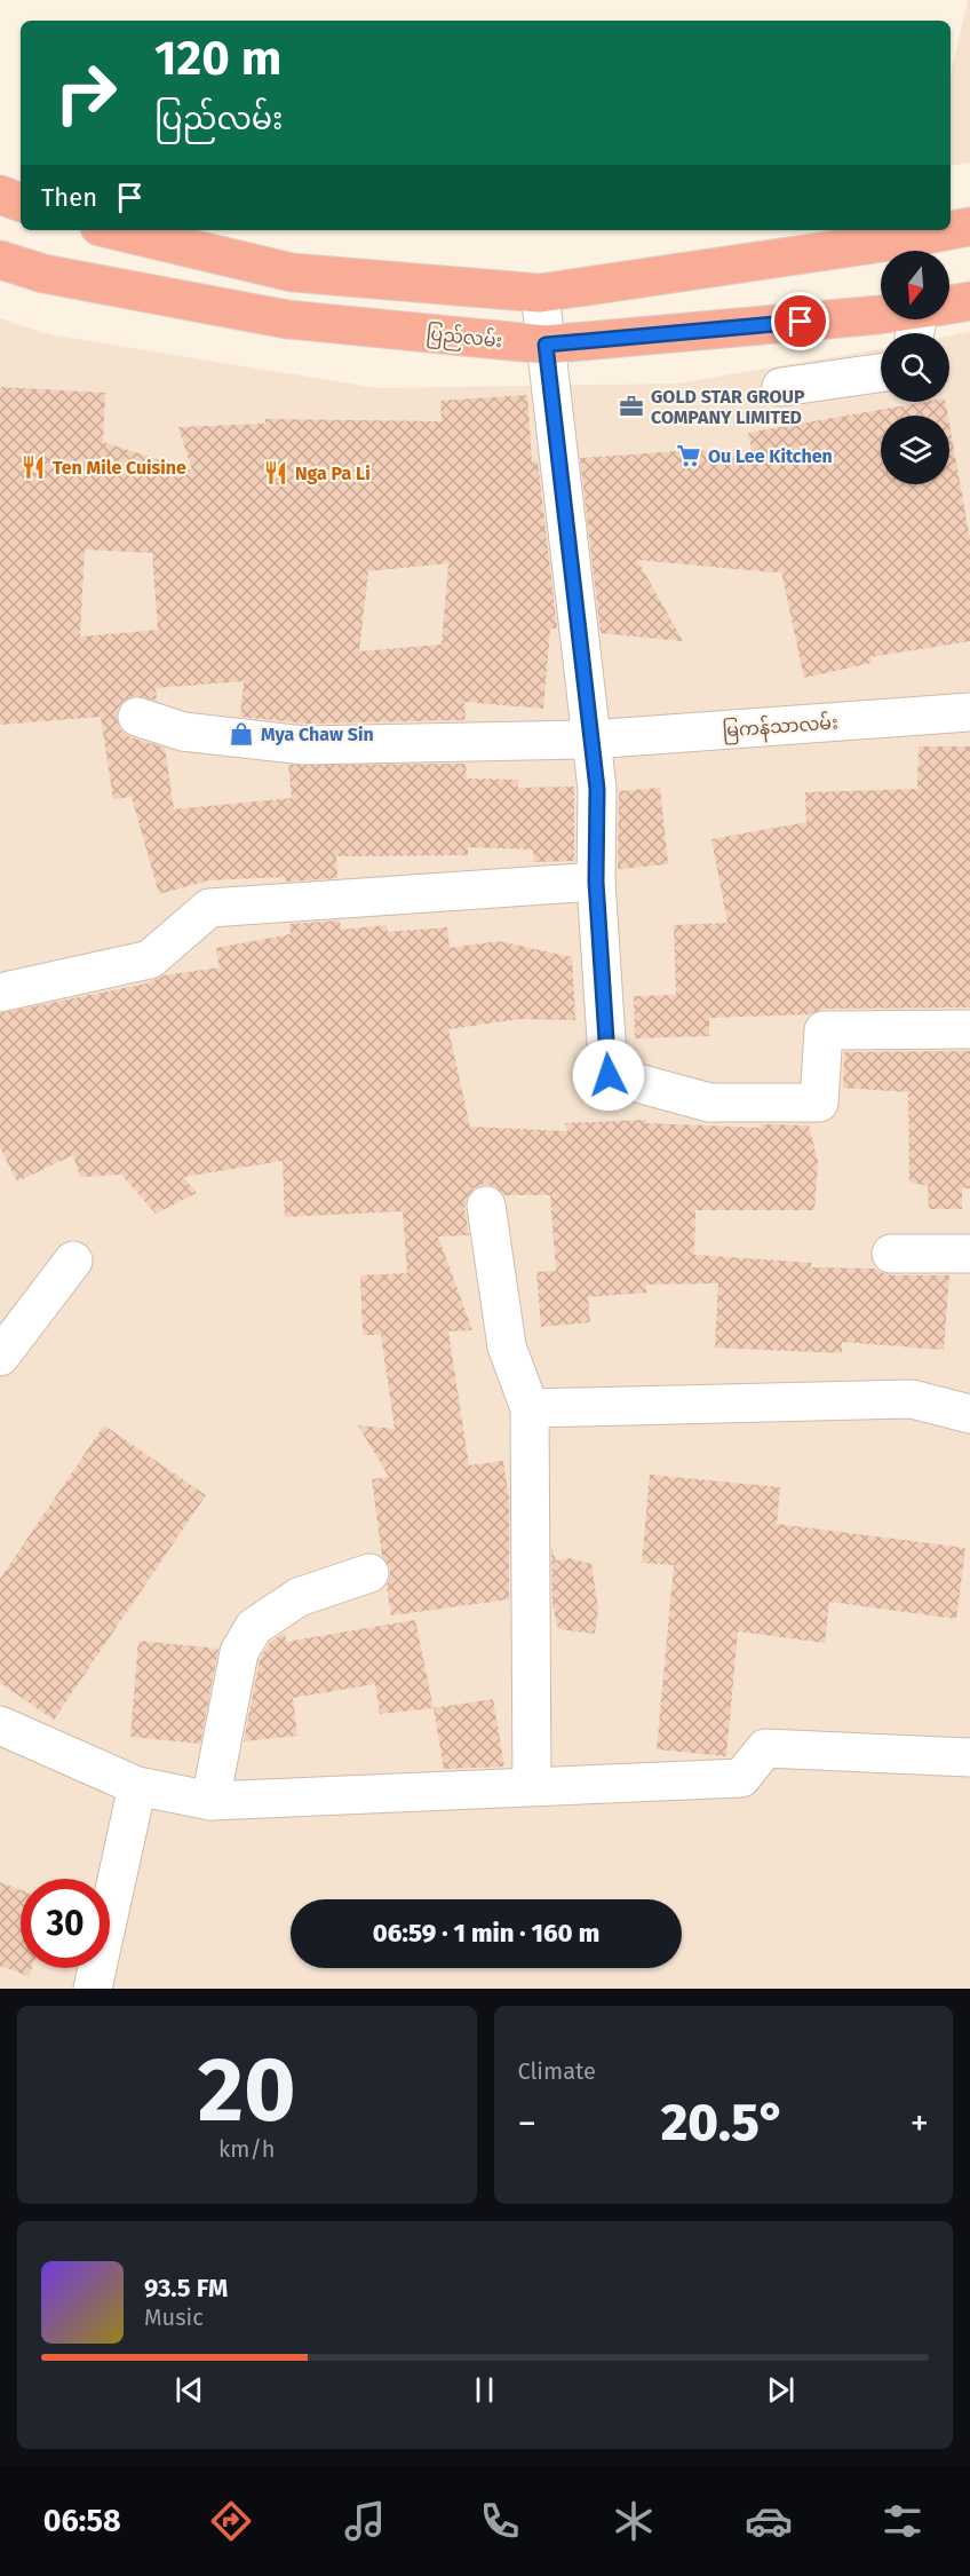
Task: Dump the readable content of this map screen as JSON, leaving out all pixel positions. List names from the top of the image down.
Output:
{
  "streets": {
    "highway": ["ပြည်လမ်း"],
    "street": ["မြကန်သာလမ်း"]
  },
  "places": {
    "office": ["GOLD STAR GROUP COMPANY LIMITED"],
    "supermarket": ["Ou Lee Kitchen"],
    "restaurant": ["Ten Mile Cuisine", "Nga Pa Li"],
    "shop": ["Mya Chaw Sin"]
  },
  "north": "bottom",
  "page": {
    "turn": ["120 m", "ပြည်လမ်း"],
    "then": "Then",
    "limit": "30",
    "trip": "06:59 · 1 min · 160 m",
    "tile": [
      ["20", "km/h"],
      "Climate"
    ],
    "heat": ["−", "20.5°", "+"],
    "song": ["93.5 FM", "Music"],
    "tabs": "06:58"
  }
}
